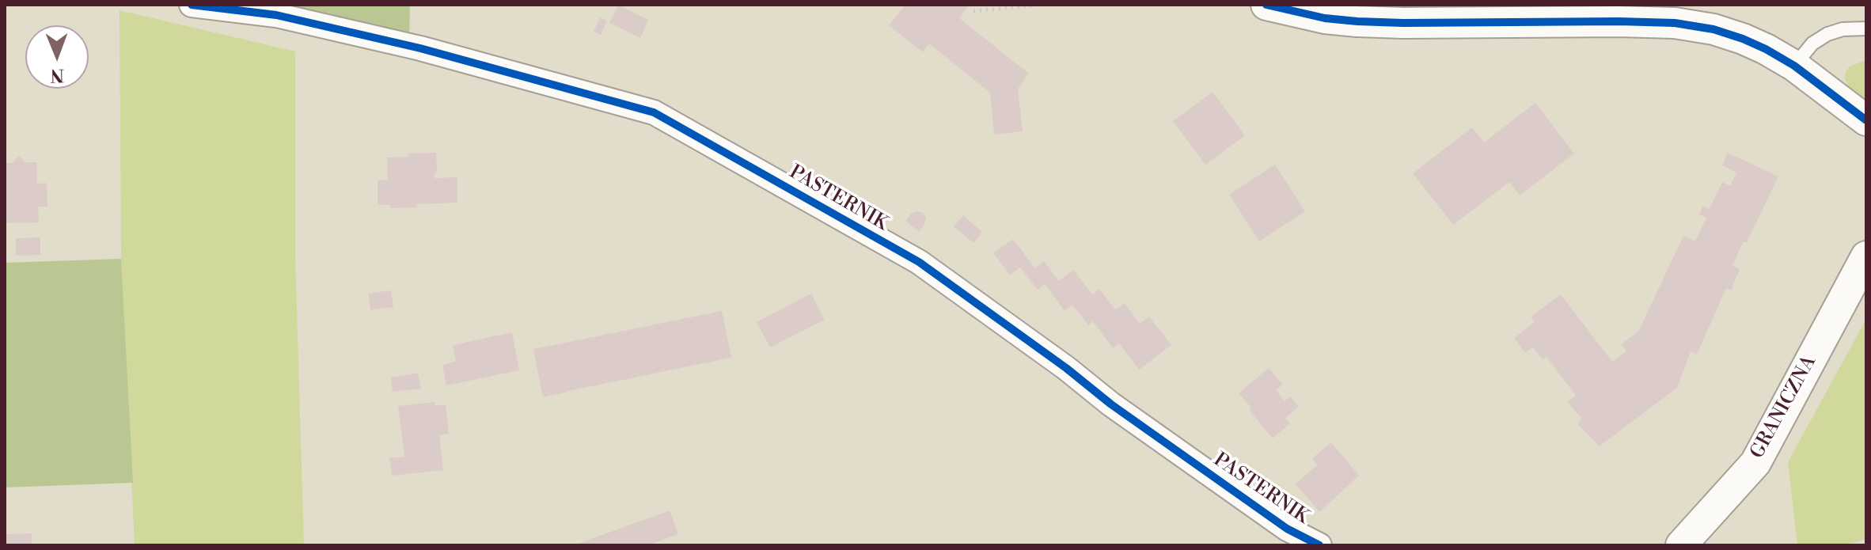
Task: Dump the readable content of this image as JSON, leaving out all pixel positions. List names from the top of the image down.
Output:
{
  "streets": {
    "street": ["PASTERNIK", "GRANICZNA"]
  },
  "north": "bottom"
}
